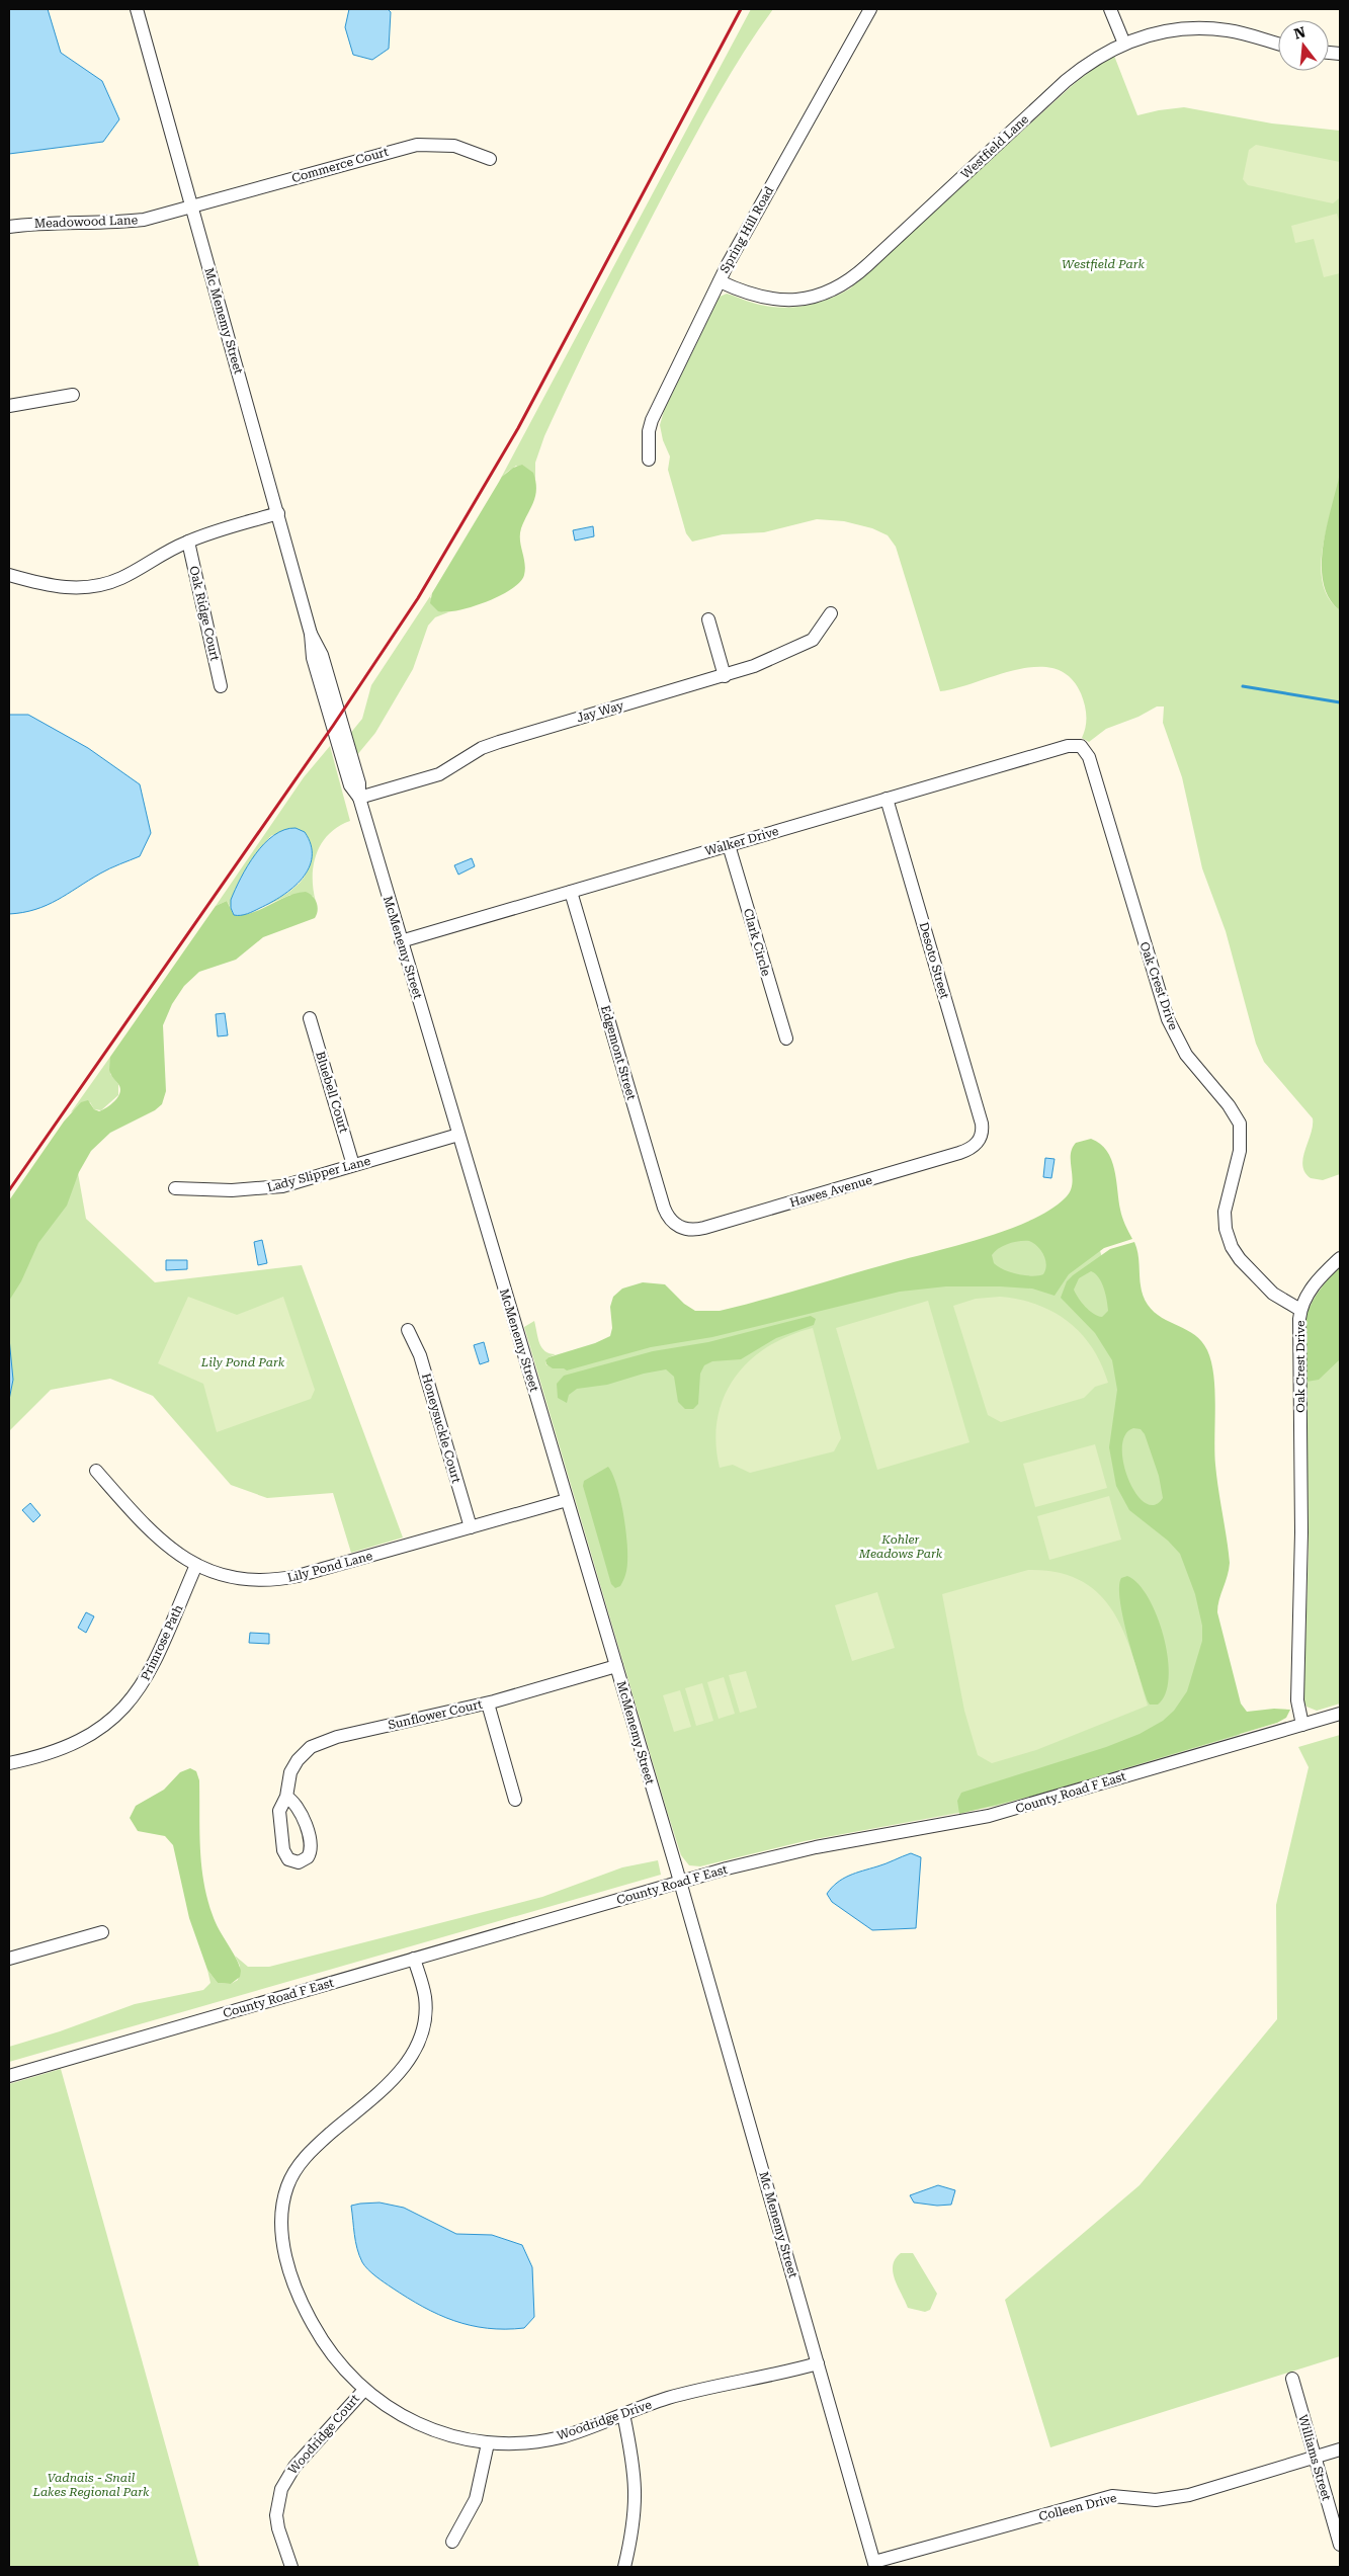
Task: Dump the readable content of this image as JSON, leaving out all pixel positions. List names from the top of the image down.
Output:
{
  "streets": {
    "street": [
      "Westfield Lane",
      "Commerce Court",
      "Meadowood Lane",
      "Spring Hill Road",
      "Mc Menemy Street",
      "Oak Ridge Court",
      "Jay Way",
      "Walker Drive",
      "Clark Circle",
      "McMenemy Street",
      "Desoto Street",
      "Oak Crest Drive",
      "Edgemont Street",
      "Bluebell Court",
      "Lady Slipper Lane",
      "Hawes Avenue",
      "Honeysuckle Court",
      "Lily Pond Lane",
      "Primrose Path",
      "Sunflower Court",
      "County Road F East",
      "Woodridge Drive",
      "Woodridge Court",
      "Williams Street",
      "Colleen Drive"
    ]
  },
  "crossings": [
    ["Westfield Lane", "Spring Hill Road"],
    ["Commerce Court", "Meadowood Lane"],
    ["Commerce Court", "Mc Menemy Street"],
    ["Meadowood Lane", "Mc Menemy Street"],
    ["Mc Menemy Street", "McMenemy Street"],
    ["Mc Menemy Street", "County Road F East"],
    ["Mc Menemy Street", "Woodridge Drive"],
    ["Mc Menemy Street", "Colleen Drive"],
    ["Jay Way", "McMenemy Street"],
    ["Walker Drive", "Clark Circle"],
    ["Walker Drive", "McMenemy Street"],
    ["Walker Drive", "Desoto Street"],
    ["Walker Drive", "Oak Crest Drive"],
    ["Walker Drive", "Edgemont Street"],
    ["McMenemy Street", "Lady Slipper Lane"],
    ["McMenemy Street", "Lily Pond Lane"],
    ["McMenemy Street", "Sunflower Court"],
    ["McMenemy Street", "County Road F East"],
    ["Desoto Street", "Hawes Avenue"],
    ["Oak Crest Drive", "County Road F East"],
    ["Edgemont Street", "Hawes Avenue"],
    ["Bluebell Court", "Lady Slipper Lane"],
    ["Honeysuckle Court", "Lily Pond Lane"],
    ["Lily Pond Lane", "Primrose Path"],
    ["County Road F East", "Woodridge Drive"],
    ["Woodridge Drive", "Woodridge Court"],
    ["Williams Street", "Colleen Drive"]
  ],
  "parks": [
    "Westfield Park",
    "Lily Pond Park",
    "Kohler Meadows Park",
    "Vadnais - Snail Lakes Regional Park"
  ],
  "north": "top"
}
